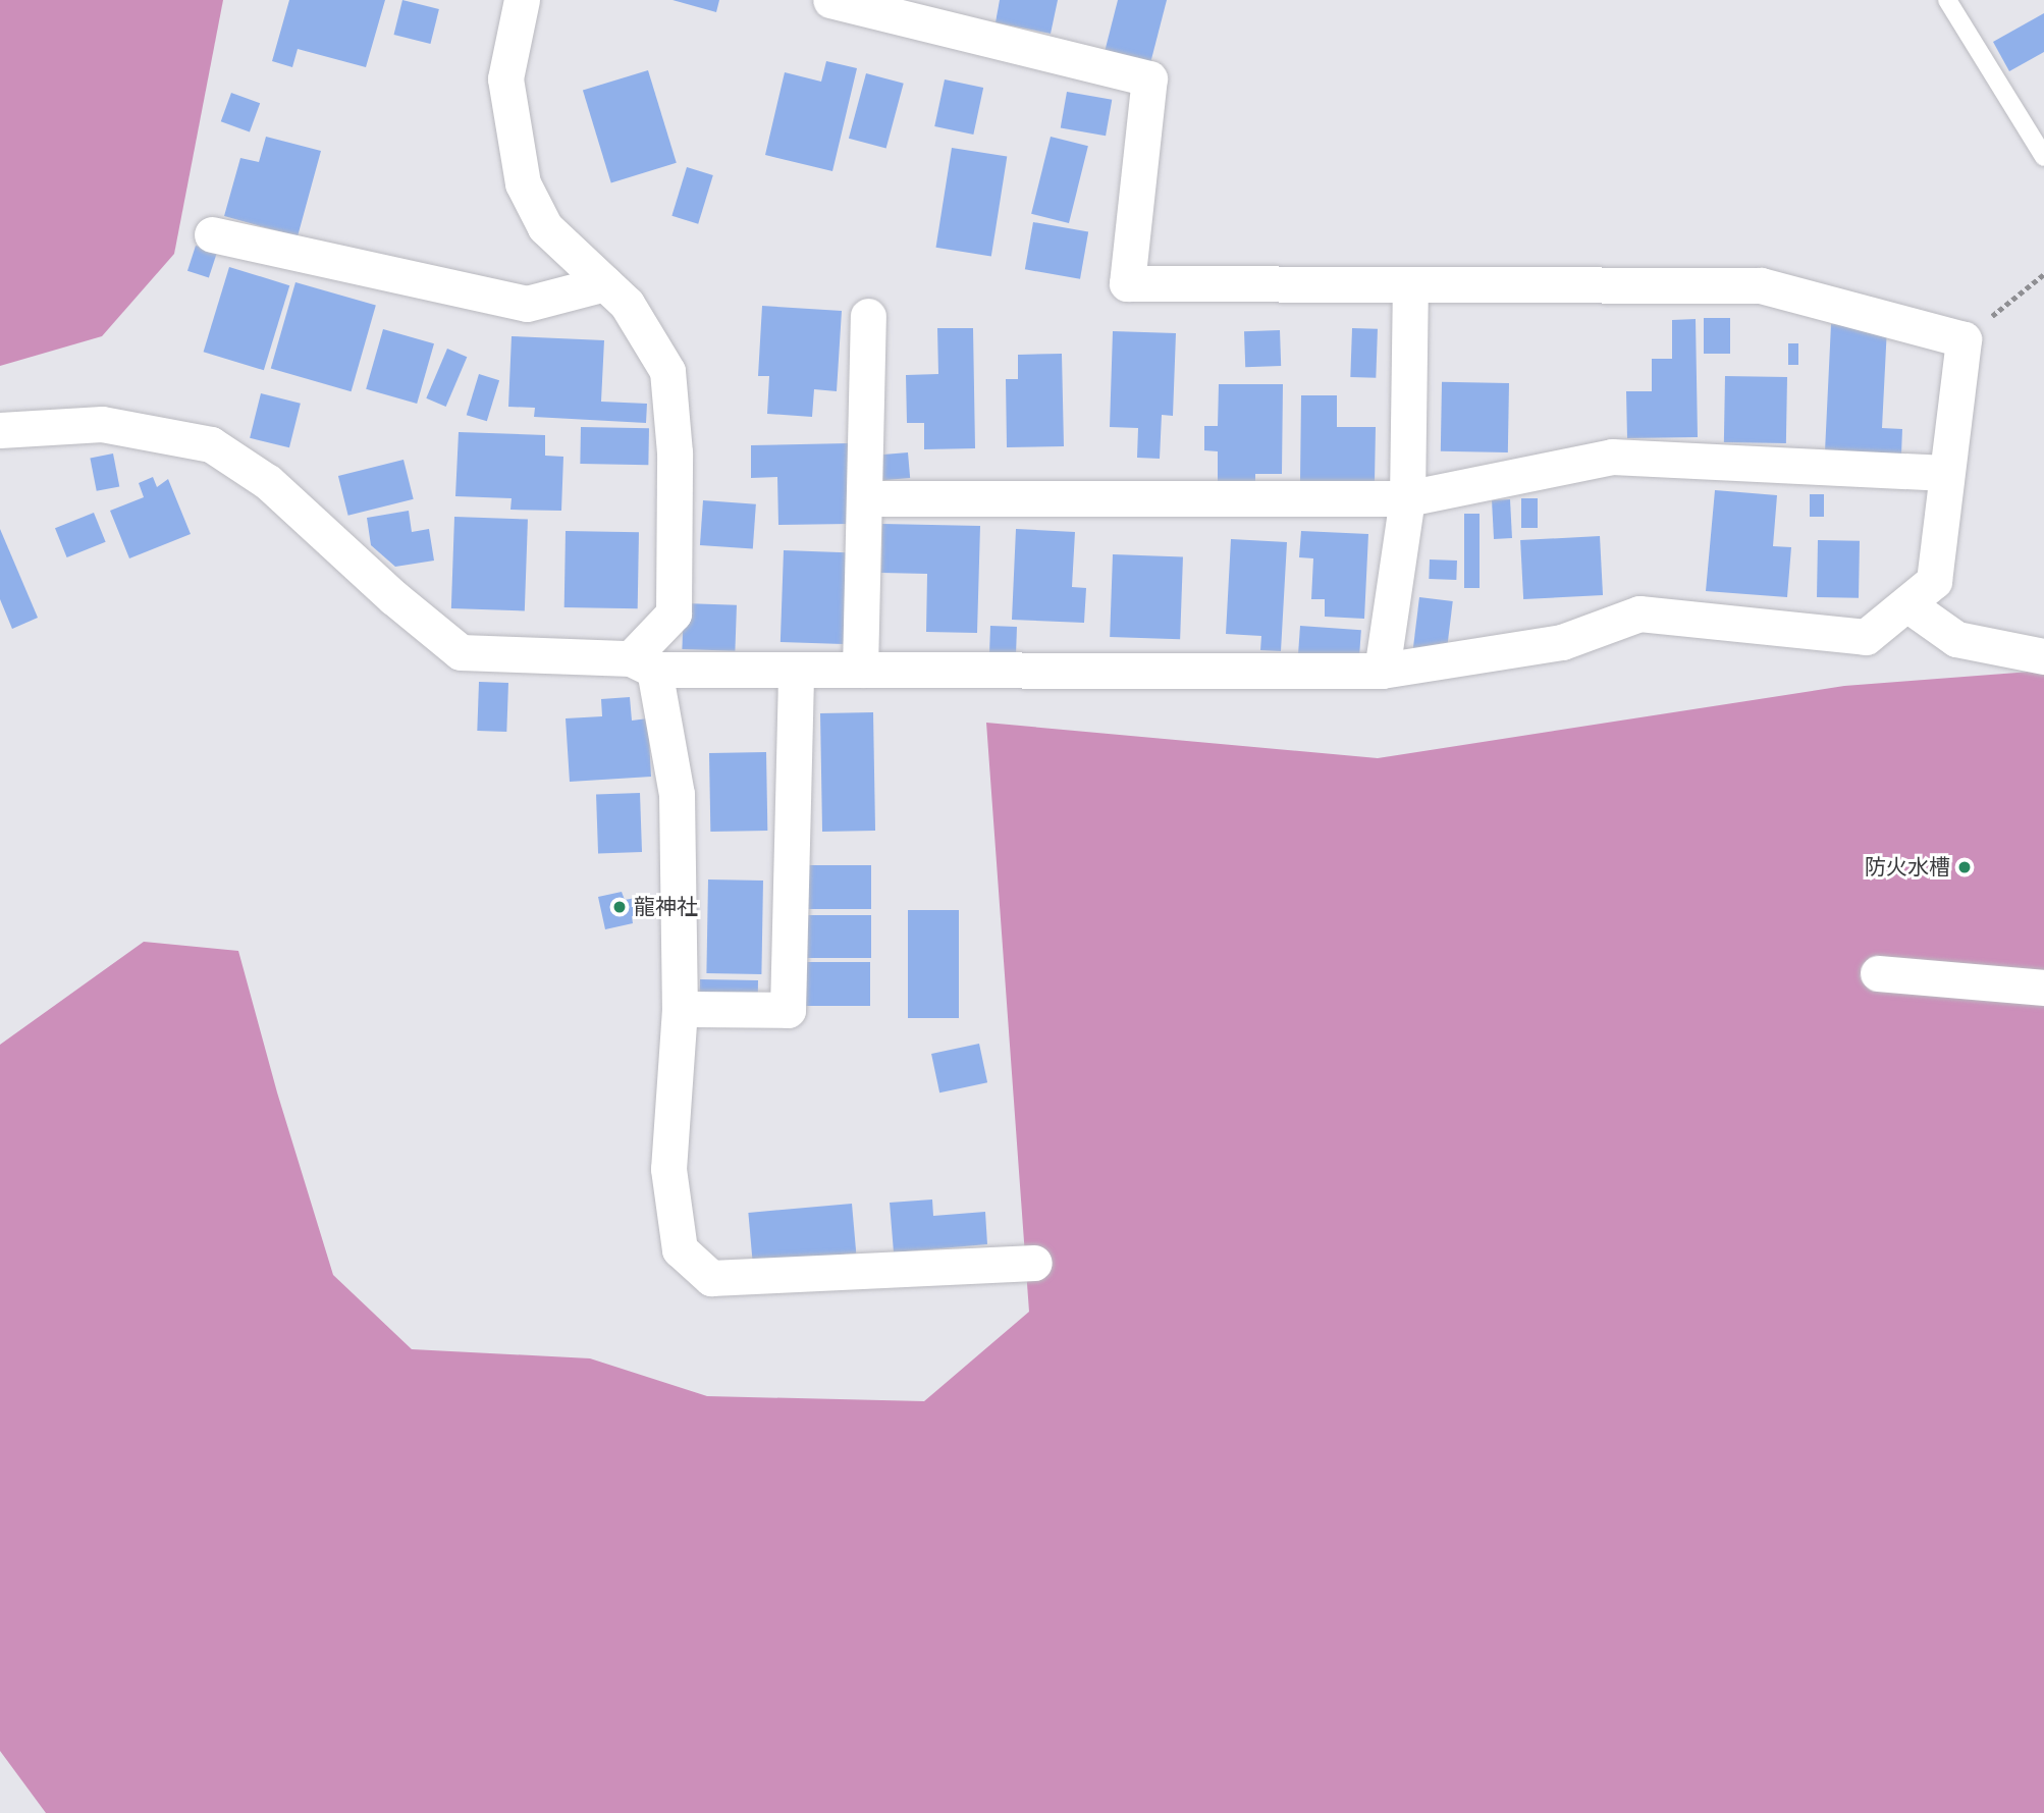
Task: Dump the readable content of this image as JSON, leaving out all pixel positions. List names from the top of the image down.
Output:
{
  "places": ["防火水槽", "龍神社"]
}
